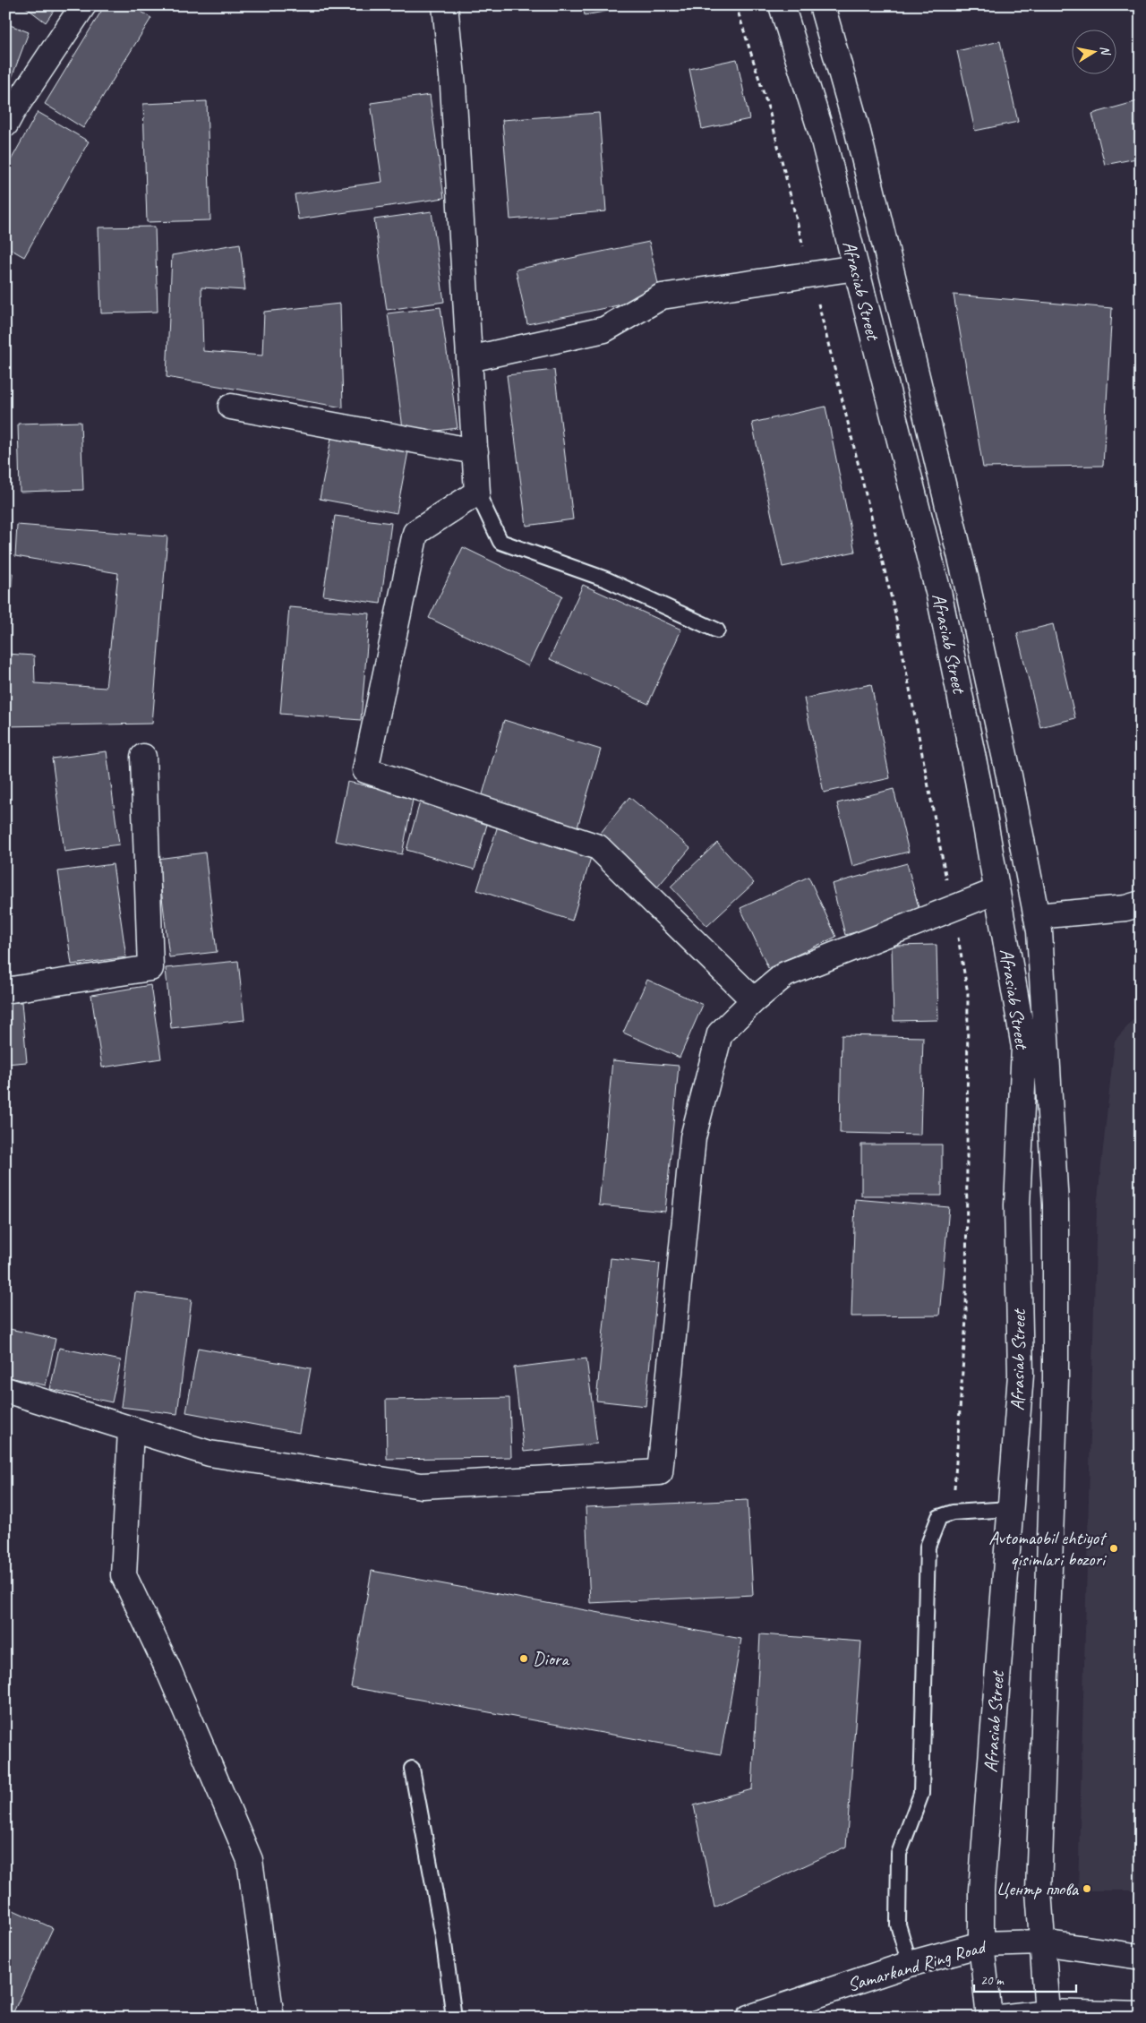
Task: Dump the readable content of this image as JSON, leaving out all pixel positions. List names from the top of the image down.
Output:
{
  "streets": {
    "main road": ["Afrasiab Street", "Samarkand Ring Road"]
  },
  "crossings": [
    ["Afrasiab Street", "Samarkand Ring Road"]
  ],
  "places": ["Avtomaobil ehtiyot qisimlari bozori", "Diora", "Центр плова"],
  "scale_bar": "20 m",
  "north": "right"
}
